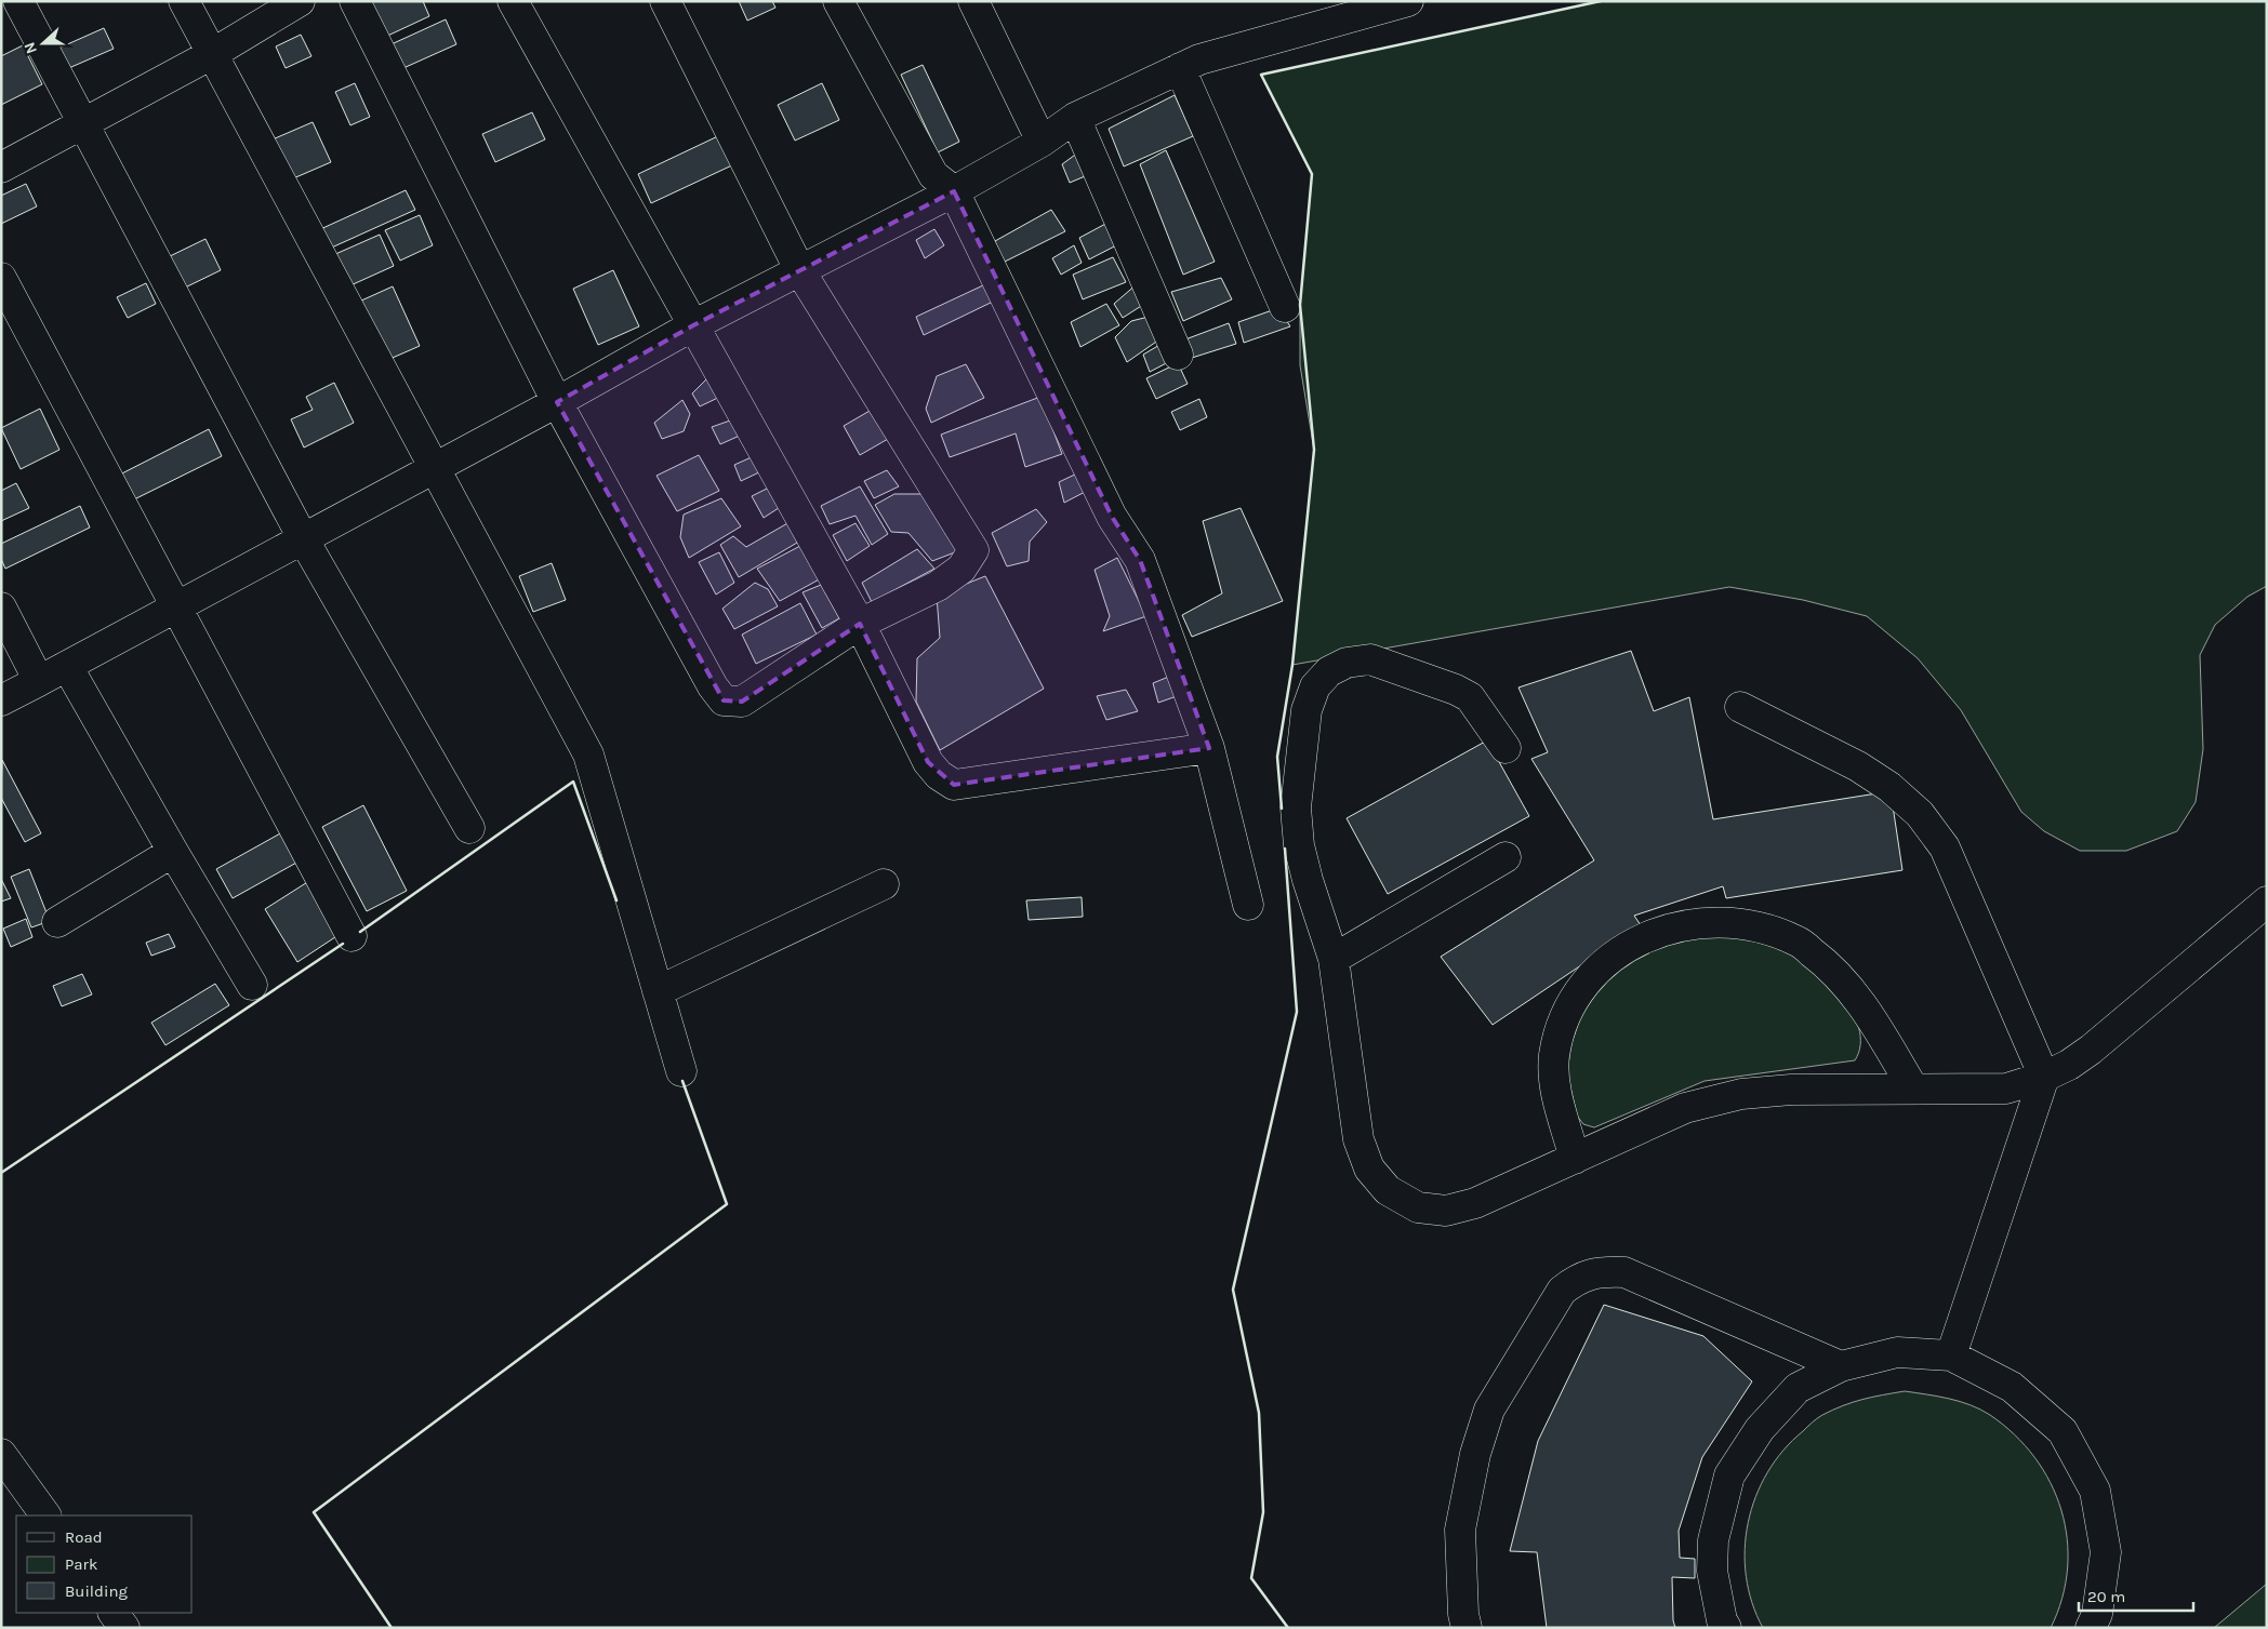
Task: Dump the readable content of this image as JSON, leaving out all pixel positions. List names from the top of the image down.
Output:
{
  "legend": ["Road", "Park", "Building"],
  "scale_bar": "20 m",
  "north": "left"
}
